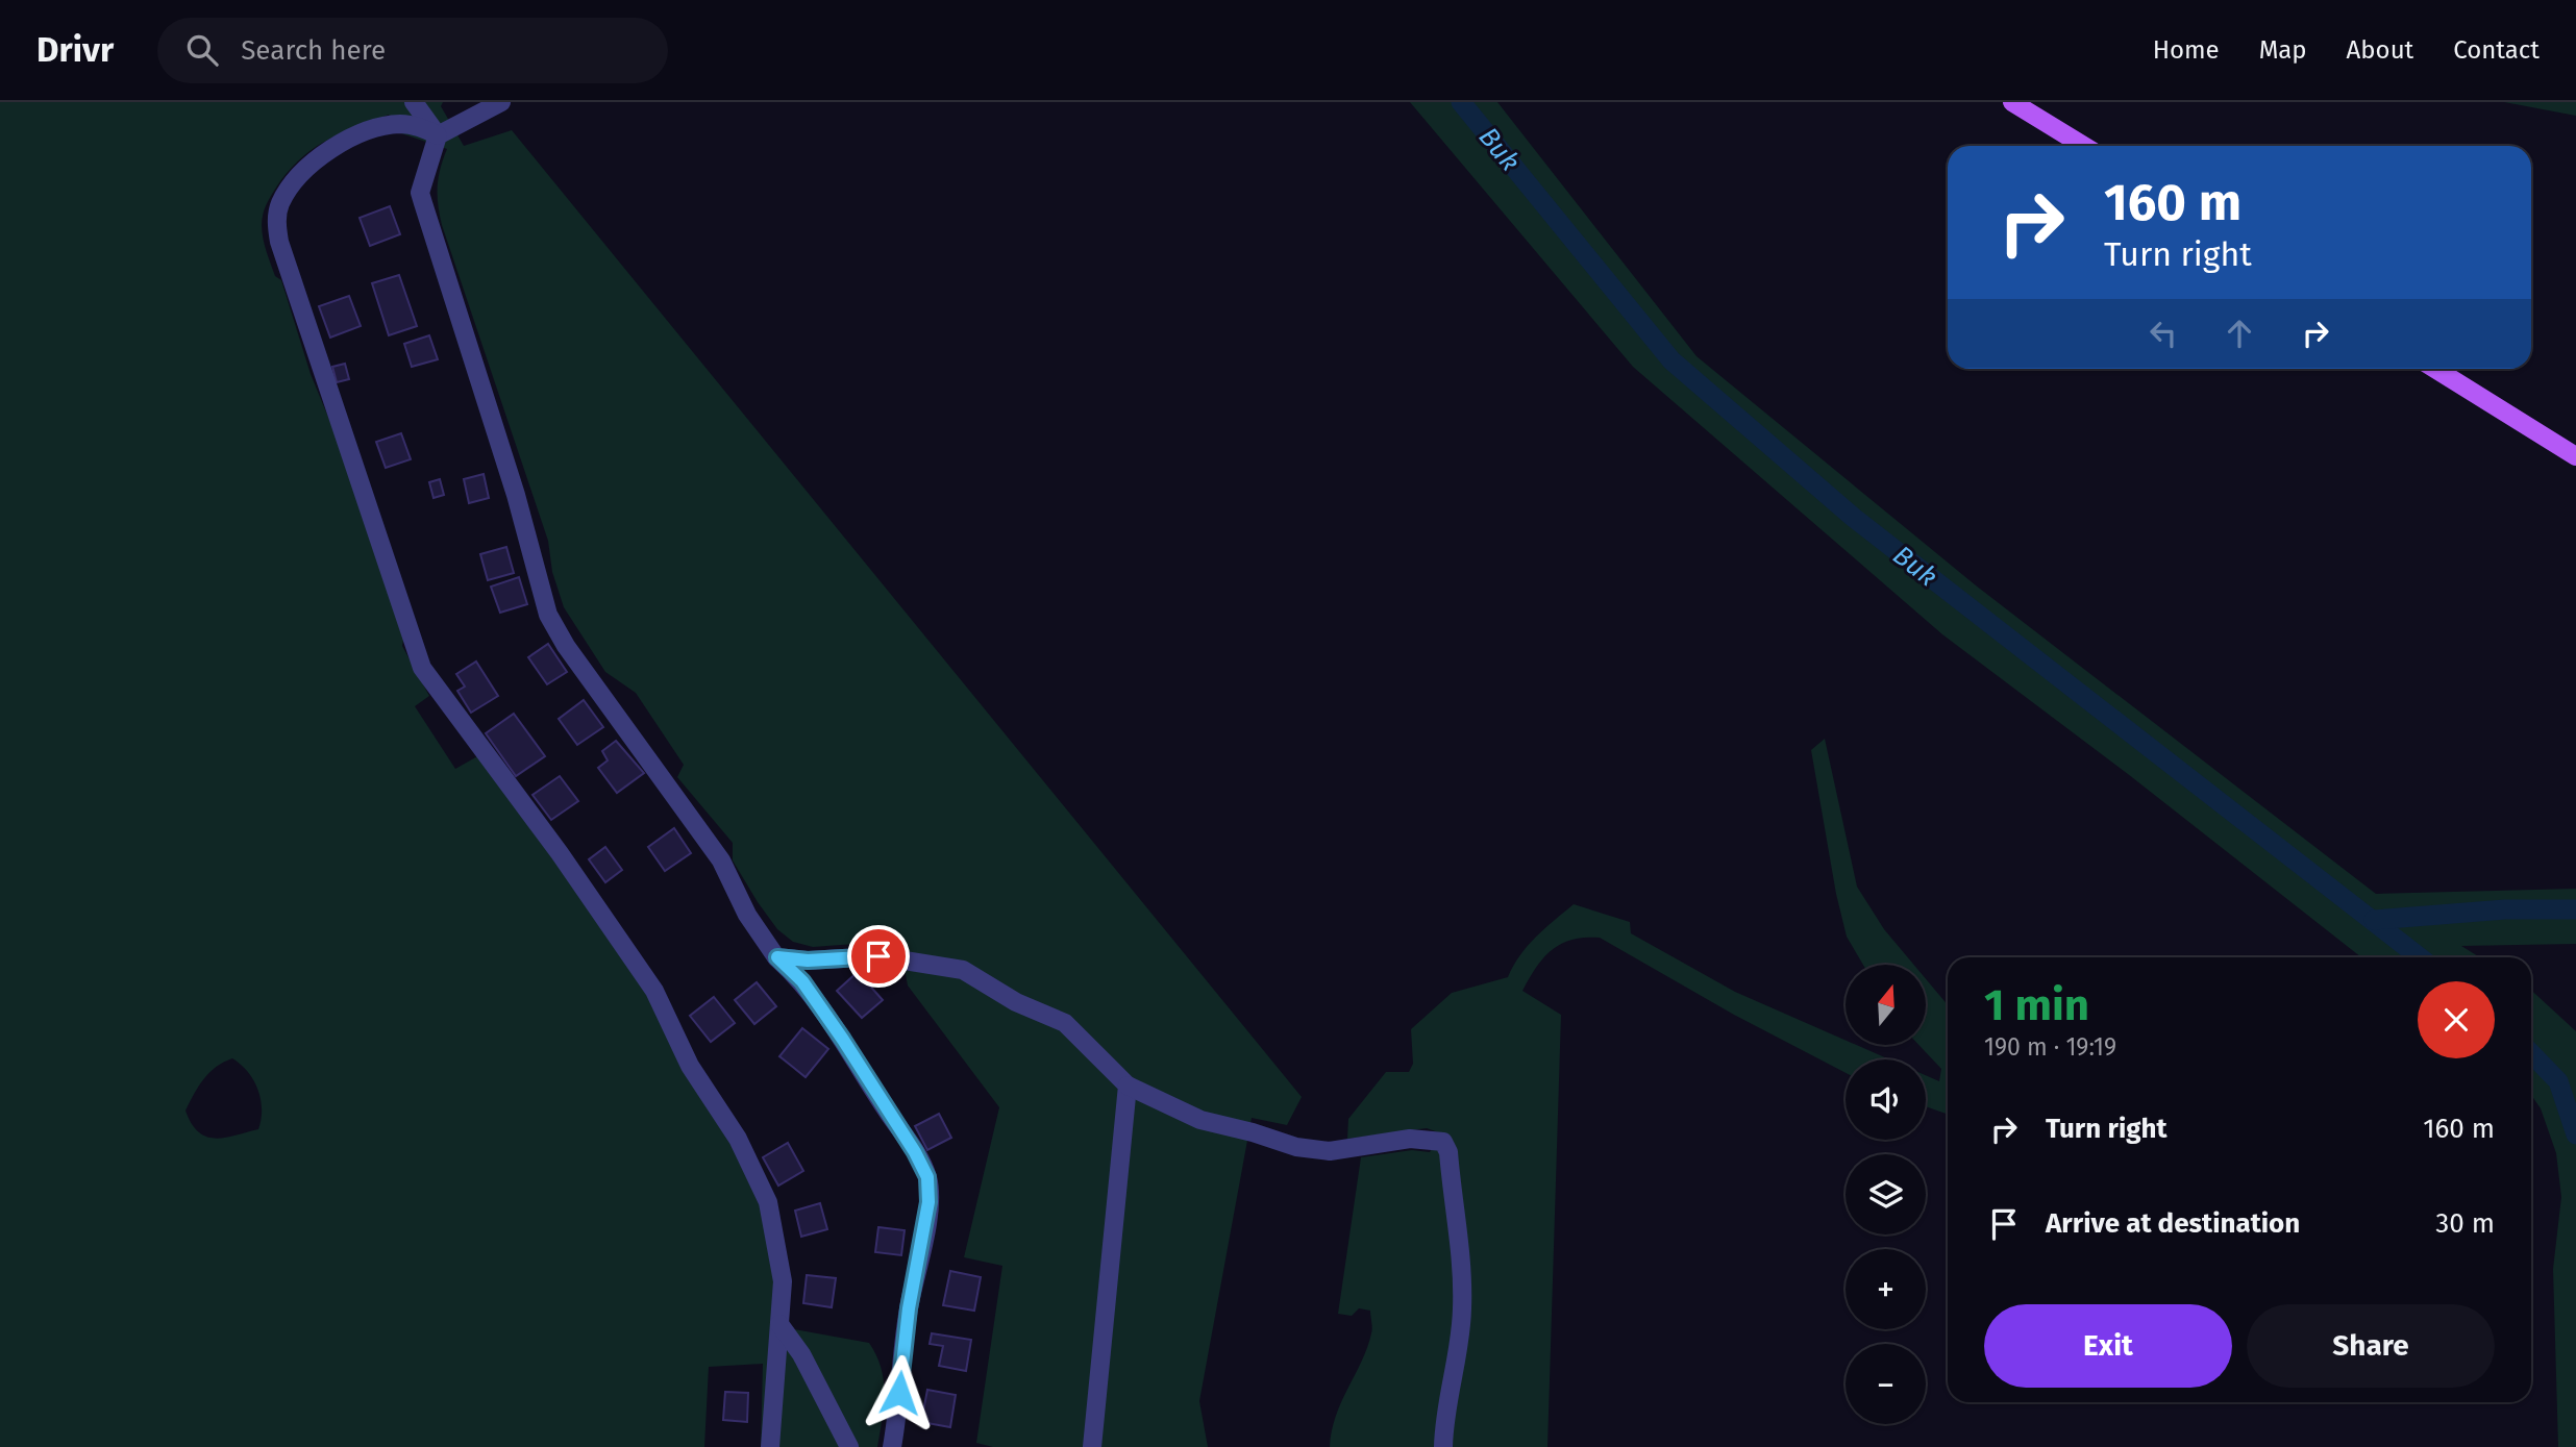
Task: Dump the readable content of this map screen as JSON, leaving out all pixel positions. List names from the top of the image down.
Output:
{
  "water": ["Buk"],
  "north": "top",
  "page": {
    "header": "Drivr",
    "search": "Search here",
    "nav": [
      "Home",
      "Map",
      "About",
      "Contact"
    ],
    "turn": ["160 m", "Turn right"],
    "heading": ["1 min", "190 m · 19:19"],
    "map_buttons": ["+", "−"],
    "list": [
      {
        "name": "Turn right",
        "value": "160 m"
      },
      {
        "name": "Arrive at destination",
        "value": "30 m"
      }
    ],
    "buttons": ["Exit", "Share"]
  }
}
